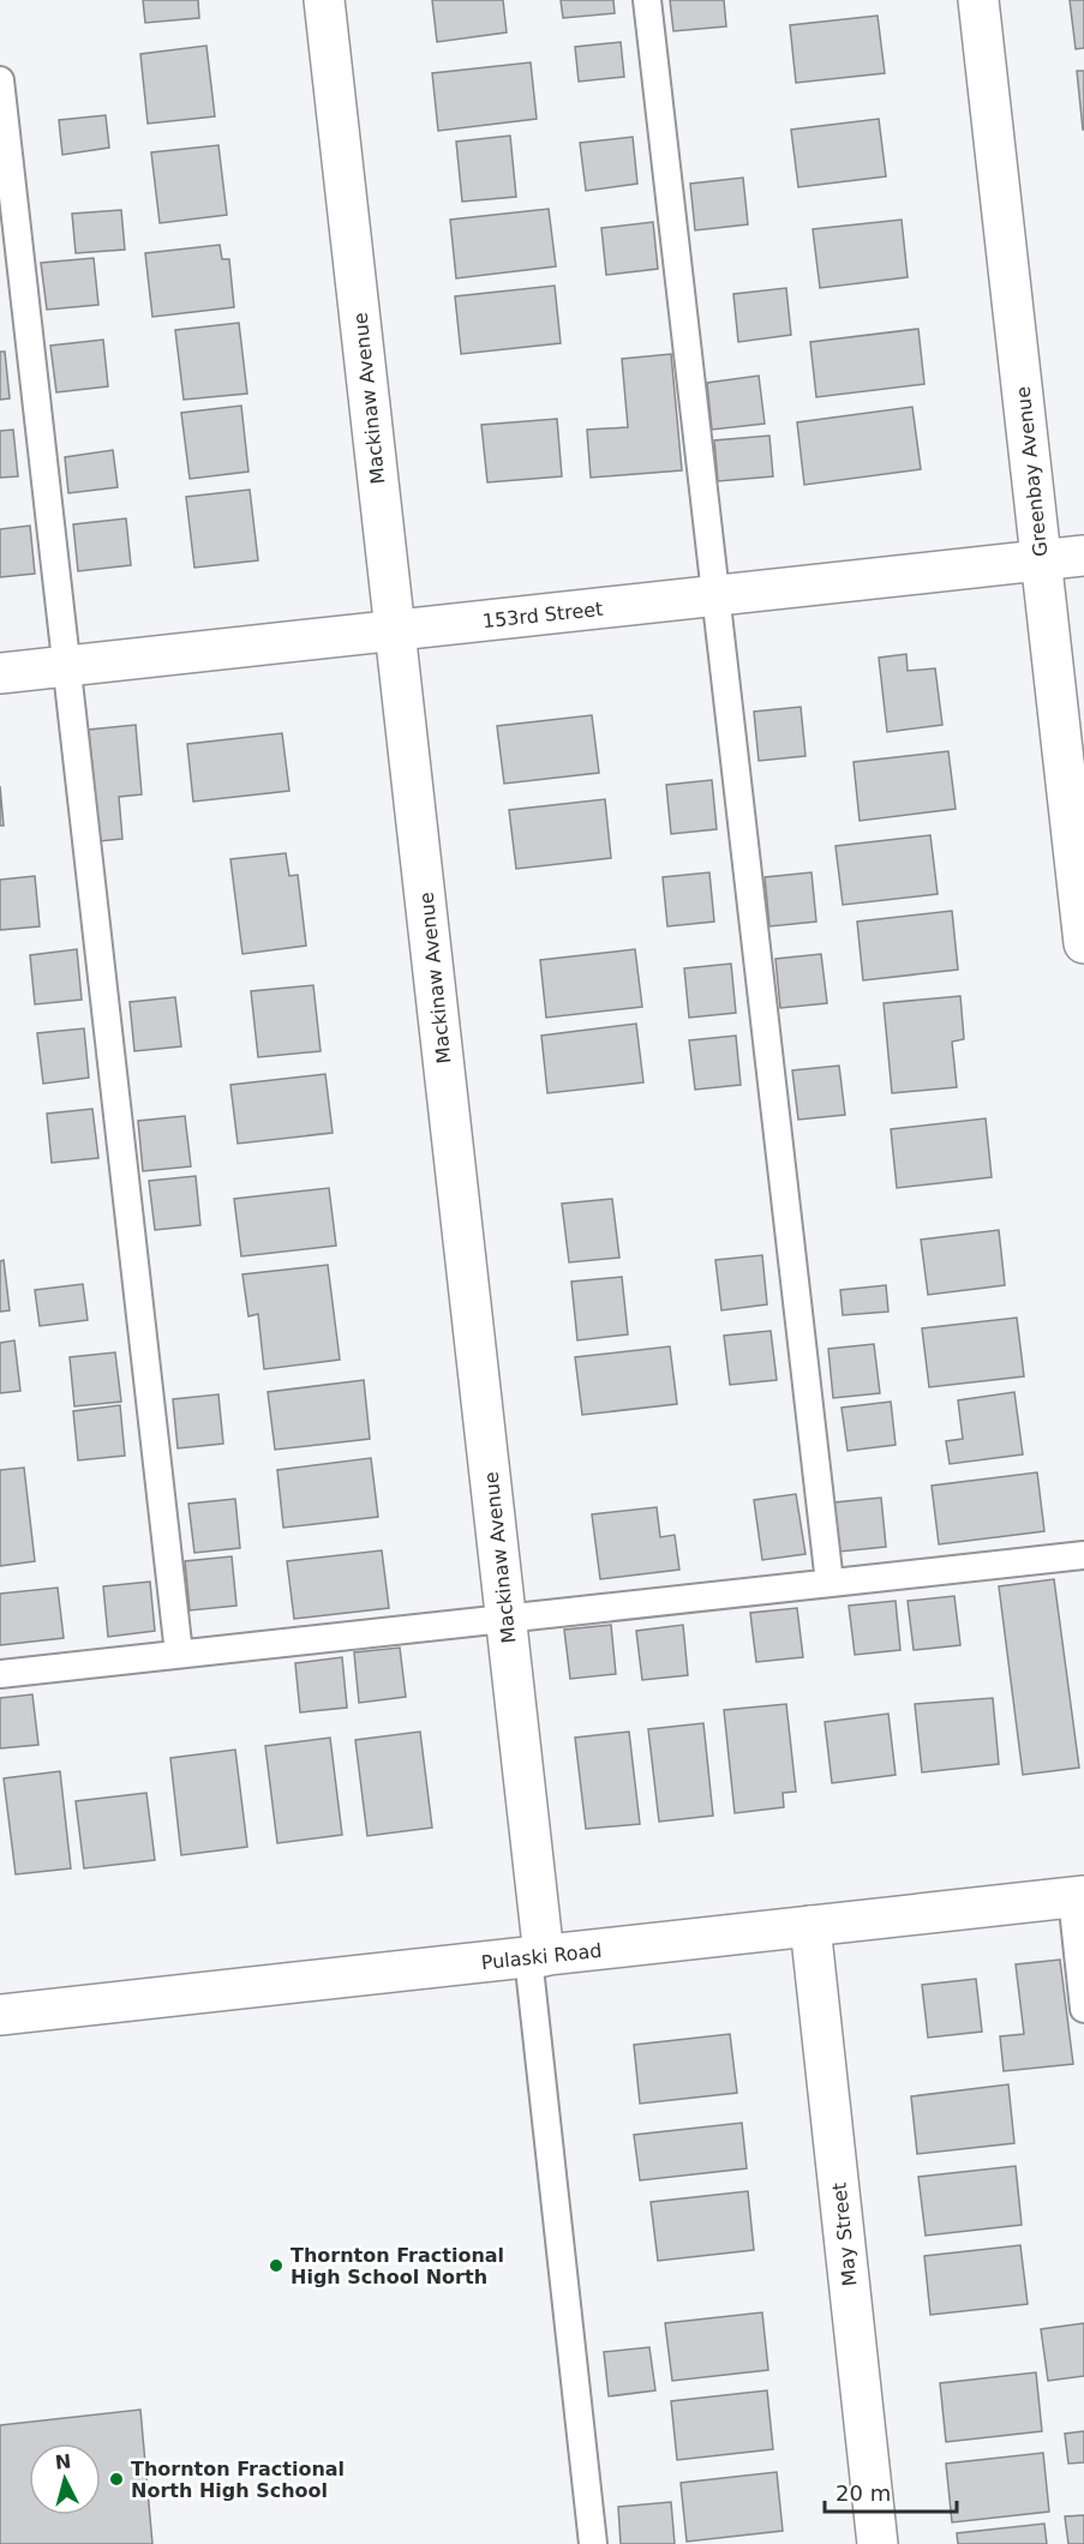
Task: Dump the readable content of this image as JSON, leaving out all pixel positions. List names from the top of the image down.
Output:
{
  "streets": {
    "street": [
      "Mackinaw Avenue",
      "Greenbay Avenue",
      "153rd Street",
      "Pulaski Road",
      "May Street"
    ]
  },
  "crossings": [
    ["Mackinaw Avenue", "153rd Street"],
    ["Mackinaw Avenue", "Pulaski Road"],
    ["Greenbay Avenue", "153rd Street"],
    ["Pulaski Road", "May Street"]
  ],
  "places": ["Thornton Fractional High School North", "Thornton Fractional North High School"],
  "scale_bar": "20 m",
  "north": "top"
}
